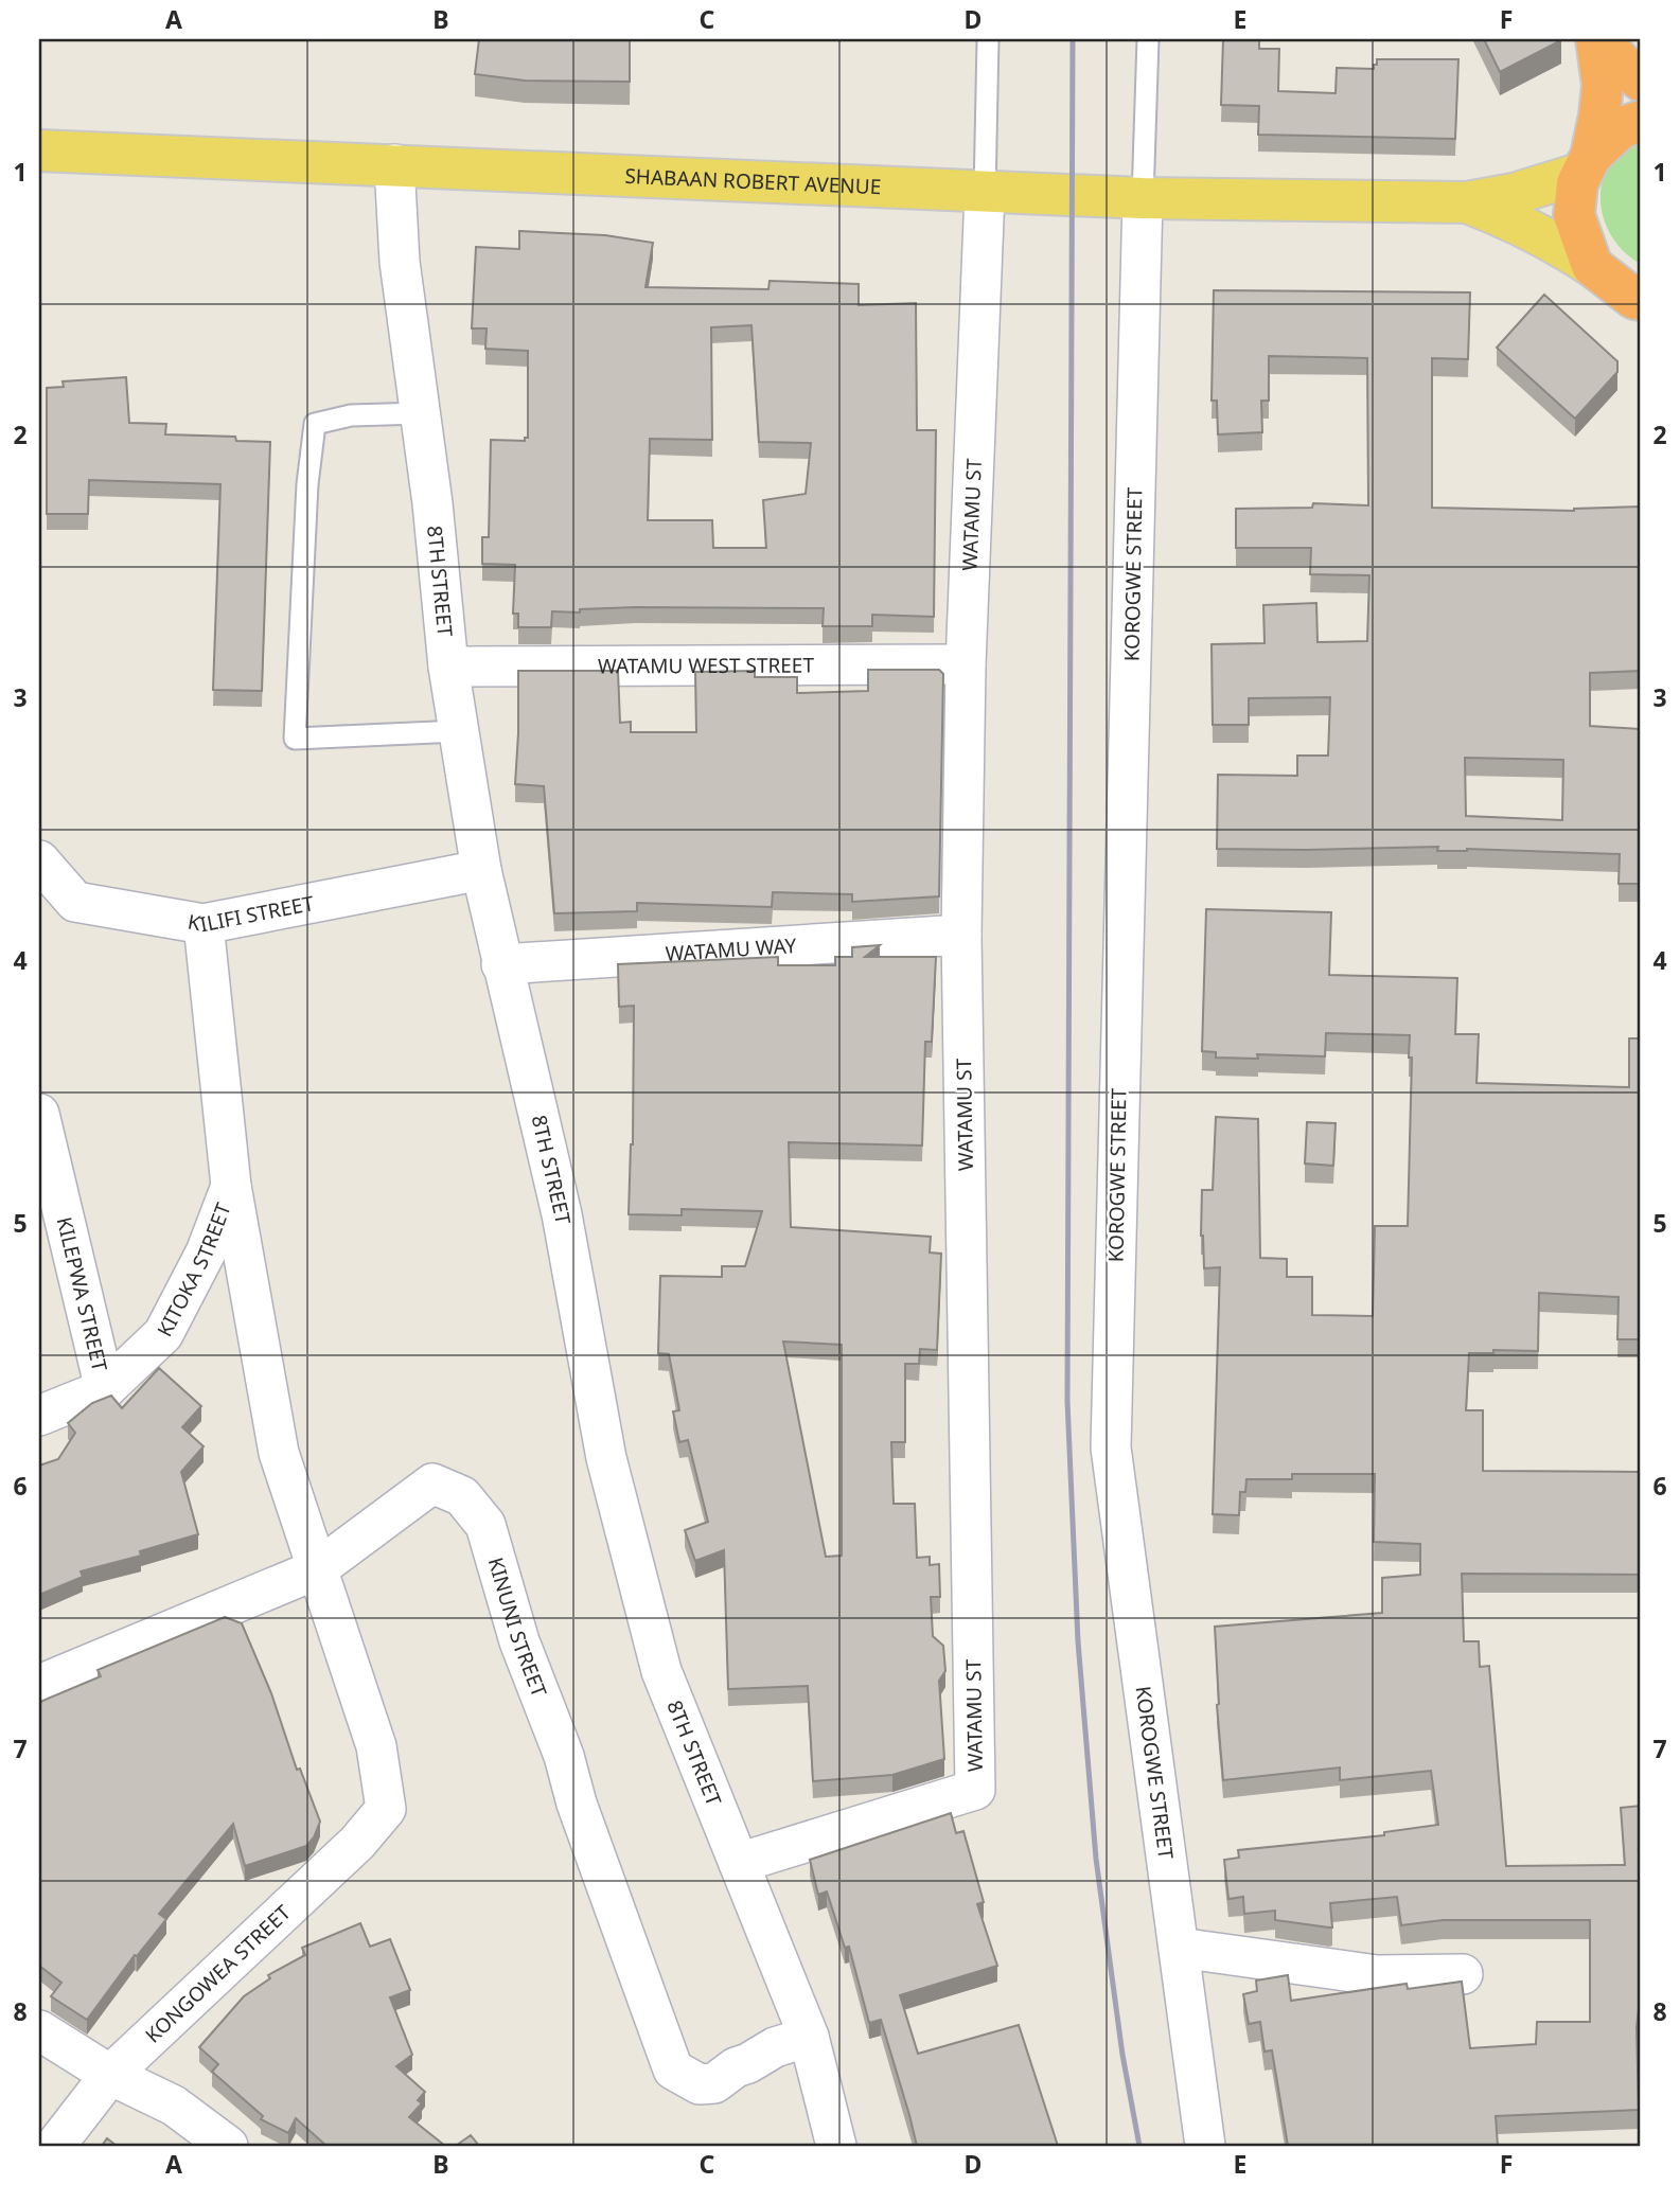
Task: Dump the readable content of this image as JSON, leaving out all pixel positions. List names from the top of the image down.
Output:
{
  "streets": {
    "main road": ["SHABAAN ROBERT AVENUE"],
    "street": [
      "WATAMU ST",
      "KOROGWE STREET",
      "8TH STREET",
      "WATAMU WEST STREET",
      "KILIFI STREET",
      "WATAMU WAY",
      "KITOKA STREET",
      "KILEPWA STREET",
      "KINUNI STREET",
      "KONGOWEA STREET"
    ]
  },
  "crossings": [
    ["SHABAAN ROBERT AVENUE", "WATAMU ST"],
    ["SHABAAN ROBERT AVENUE", "KOROGWE STREET"],
    ["SHABAAN ROBERT AVENUE", "8TH STREET"],
    ["WATAMU ST", "8TH STREET"],
    ["WATAMU ST", "WATAMU WEST STREET"],
    ["WATAMU ST", "WATAMU WAY"],
    ["8TH STREET", "WATAMU WEST STREET"],
    ["8TH STREET", "KILIFI STREET"],
    ["8TH STREET", "WATAMU WAY"],
    ["8TH STREET", "KINUNI STREET"],
    ["KILIFI STREET", "KITOKA STREET"],
    ["KITOKA STREET", "KILEPWA STREET"],
    ["KINUNI STREET", "KONGOWEA STREET"]
  ],
  "grid": {
    "columns": [
      "A",
      "B",
      "C",
      "D",
      "E",
      "F"
    ],
    "rows": [
      "1",
      "2",
      "3",
      "4",
      "5",
      "6",
      "7",
      "8"
    ]
  }
}
